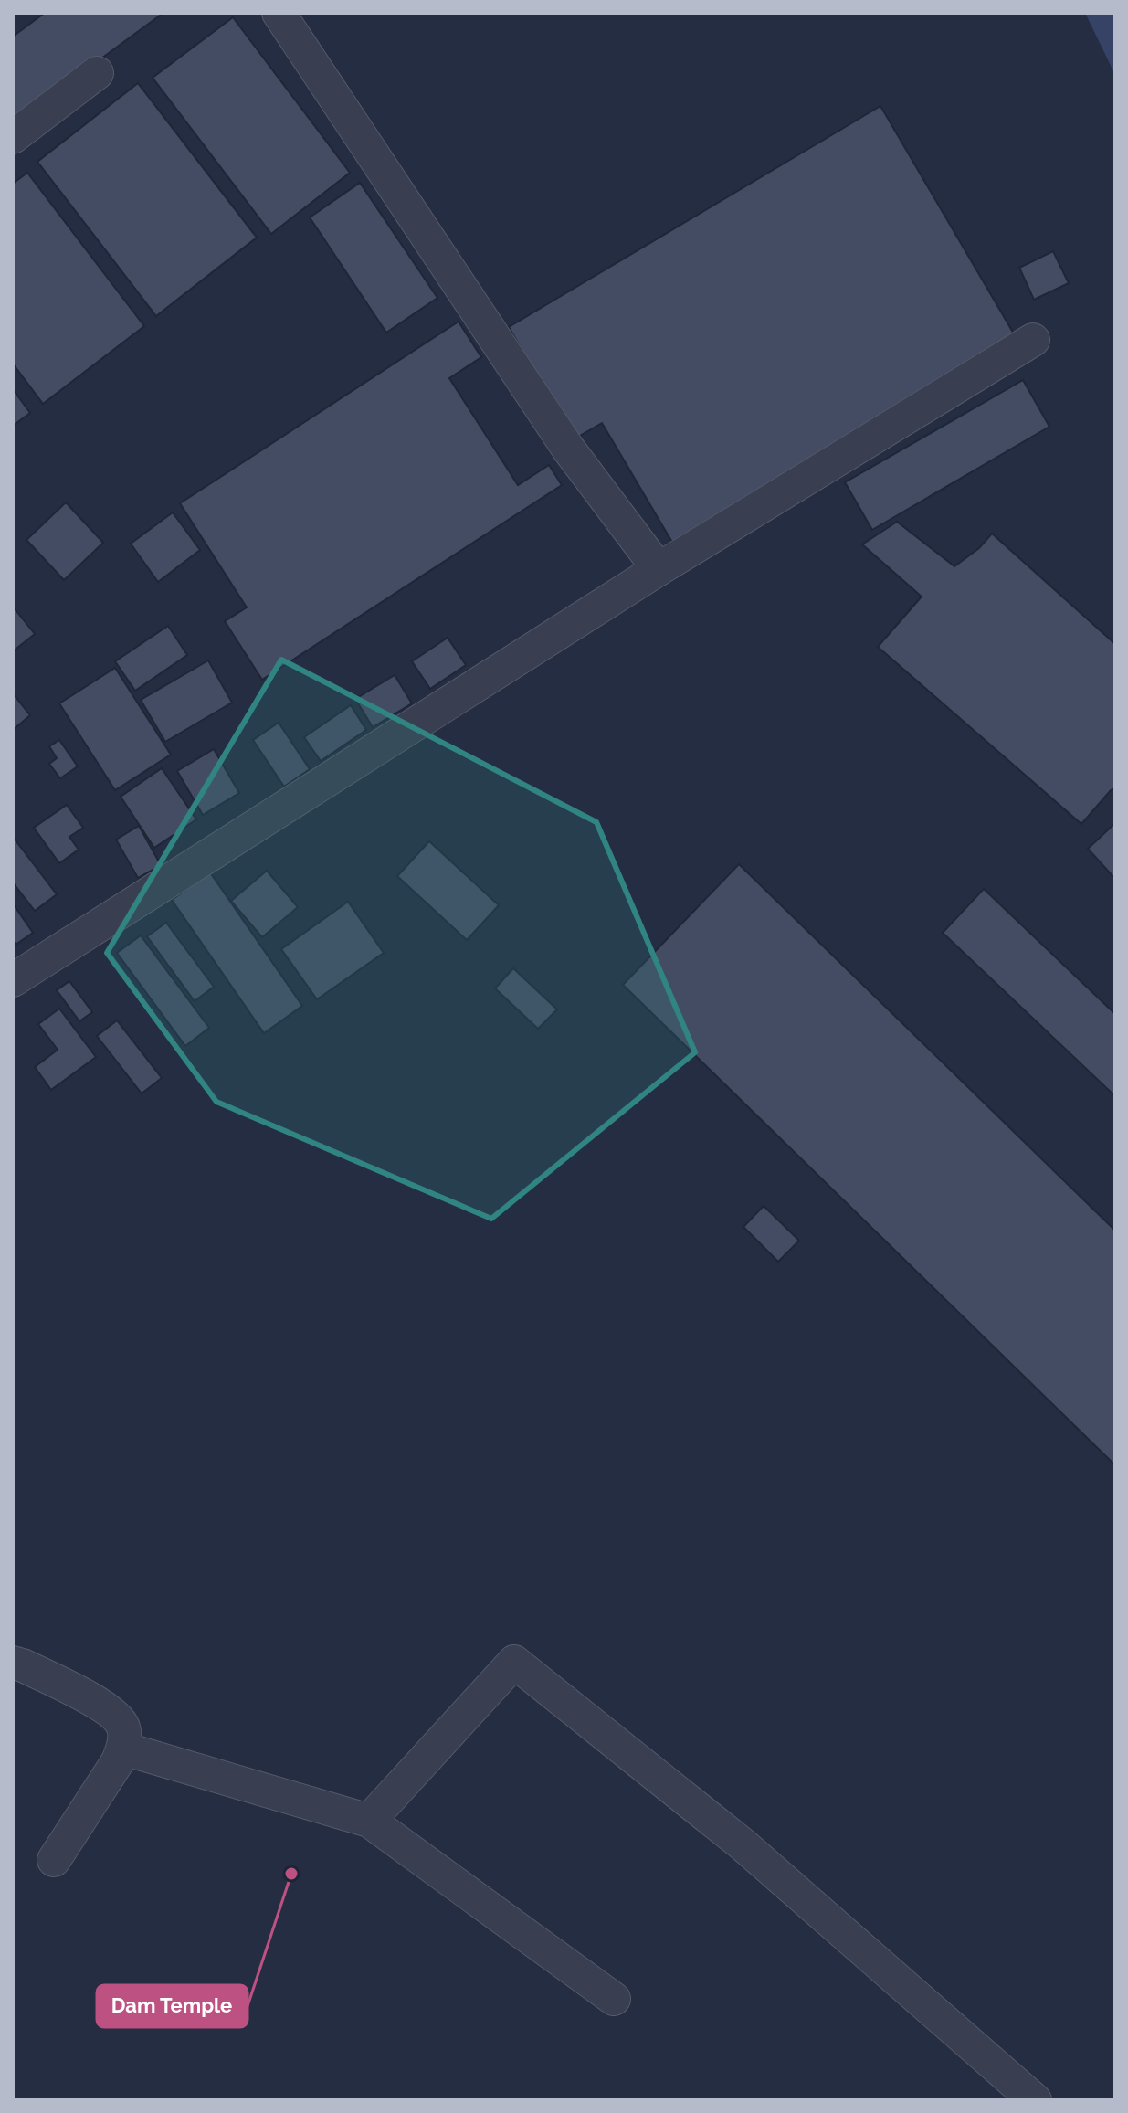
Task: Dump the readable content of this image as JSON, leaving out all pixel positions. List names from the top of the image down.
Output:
{
  "places": ["Dam Temple"]
}
